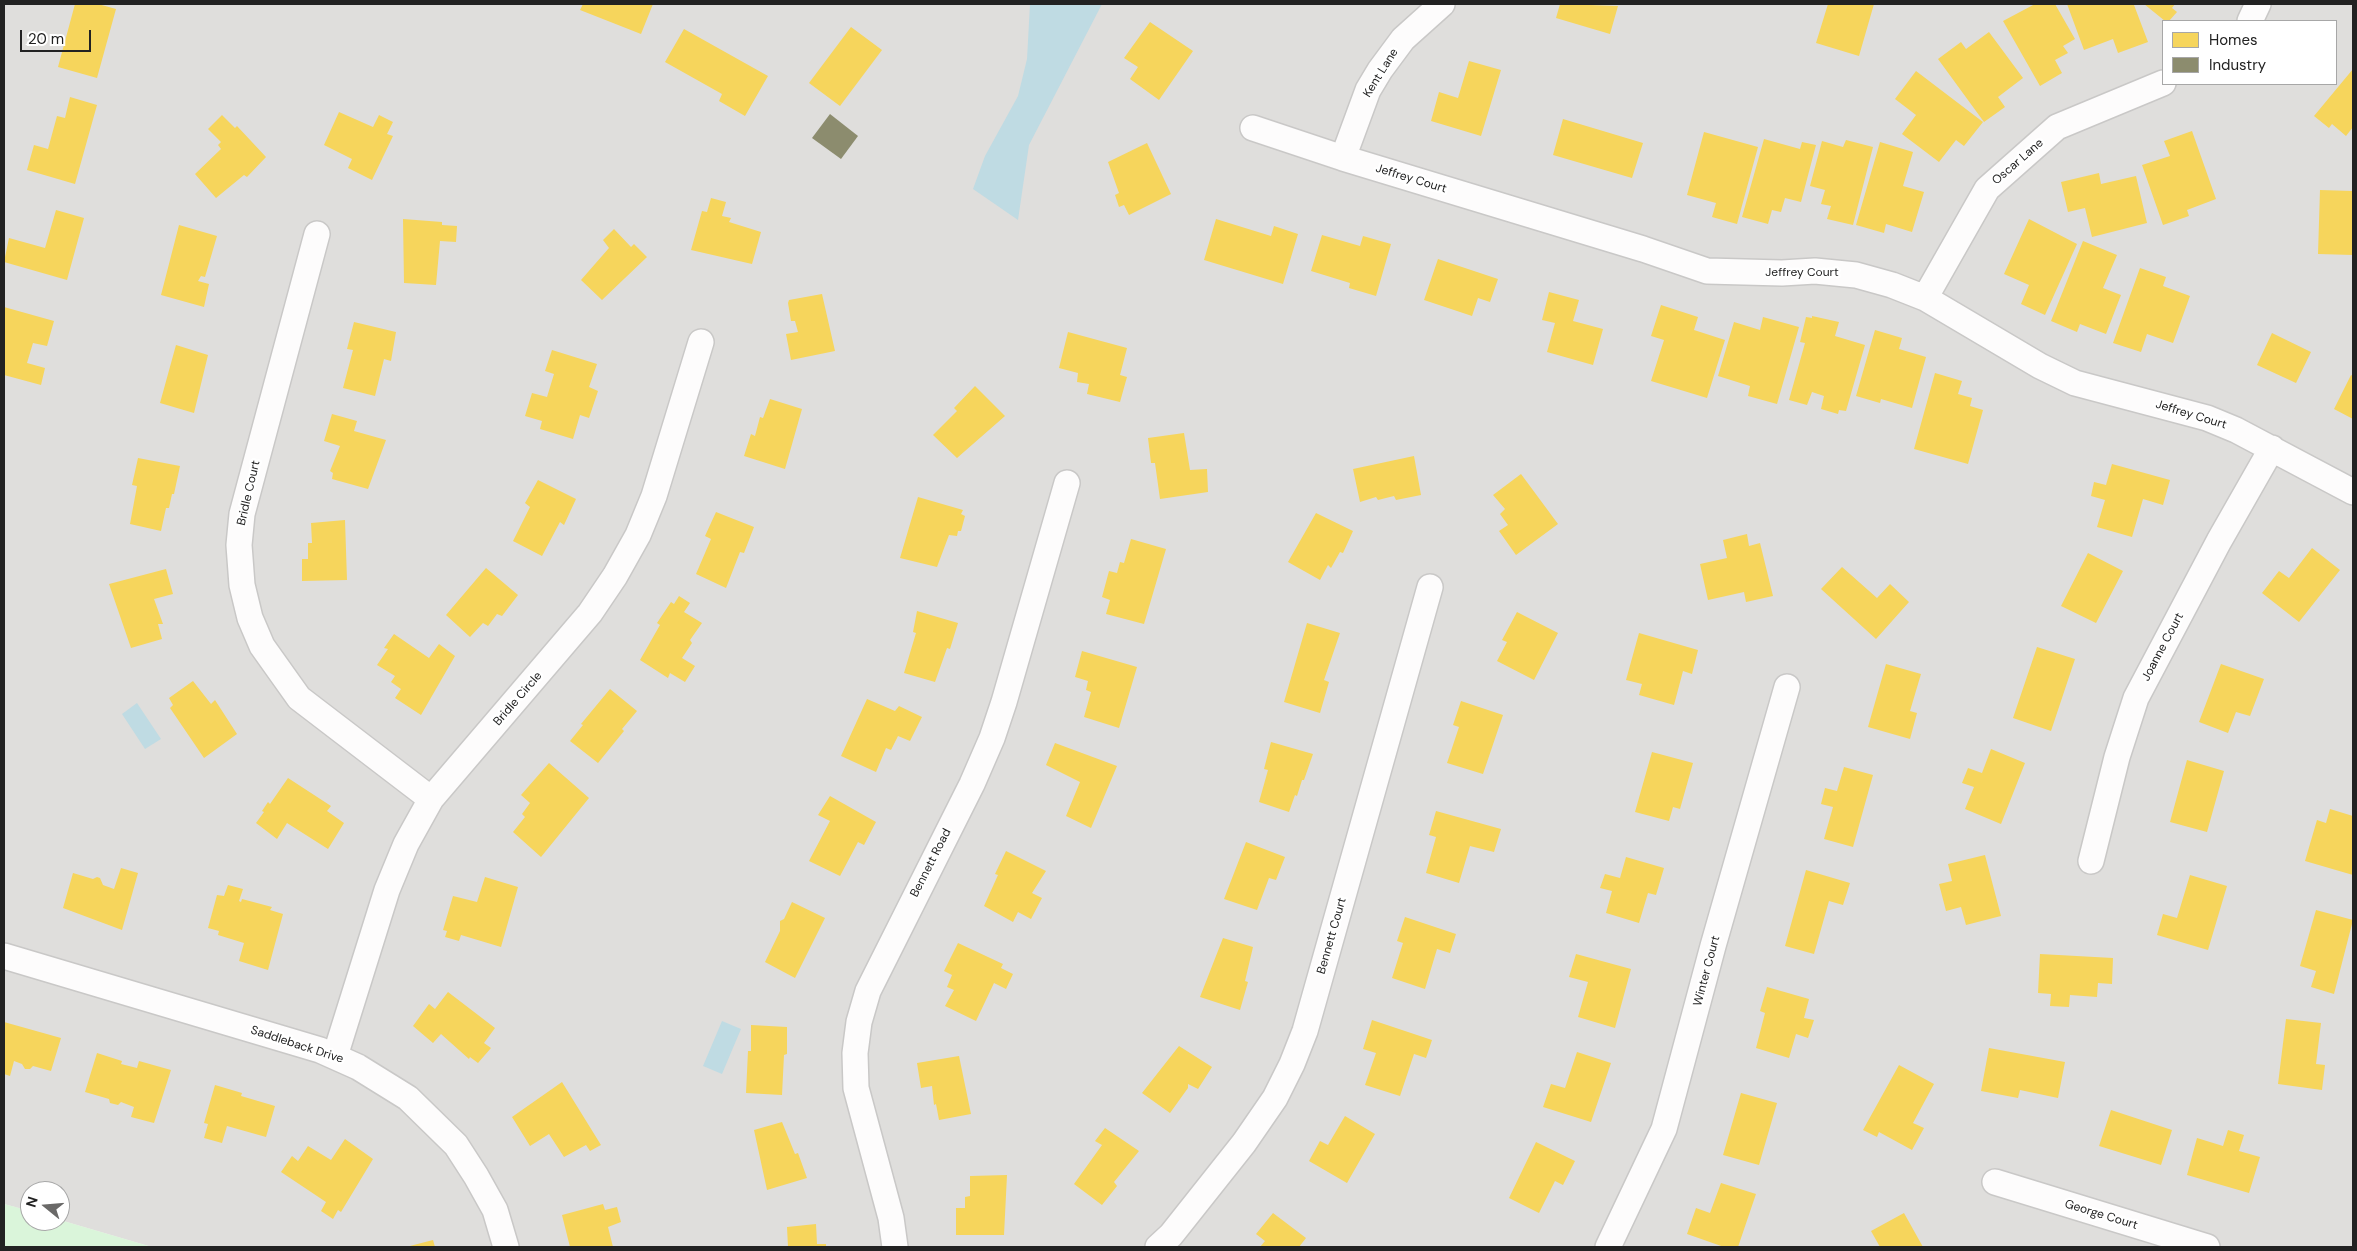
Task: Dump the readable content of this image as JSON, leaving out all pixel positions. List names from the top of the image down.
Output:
{
  "streets": {
    "street": [
      "Kent Lane",
      "Oscar Lane",
      "Jeffrey Court",
      "Bridle Court",
      "Joanne Court",
      "Bridle Circle",
      "Bennett Road",
      "Bennett Court",
      "Winter Court",
      "Saddleback Drive",
      "George Court"
    ]
  },
  "crossings": [
    ["Kent Lane", "Jeffrey Court"],
    ["Oscar Lane", "Jeffrey Court"],
    ["Jeffrey Court", "Joanne Court"],
    ["Bridle Court", "Bridle Circle"],
    ["Bridle Circle", "Saddleback Drive"]
  ],
  "legend": ["Homes", "Industry"],
  "scale_bar": "20 m",
  "north": "left"
}
